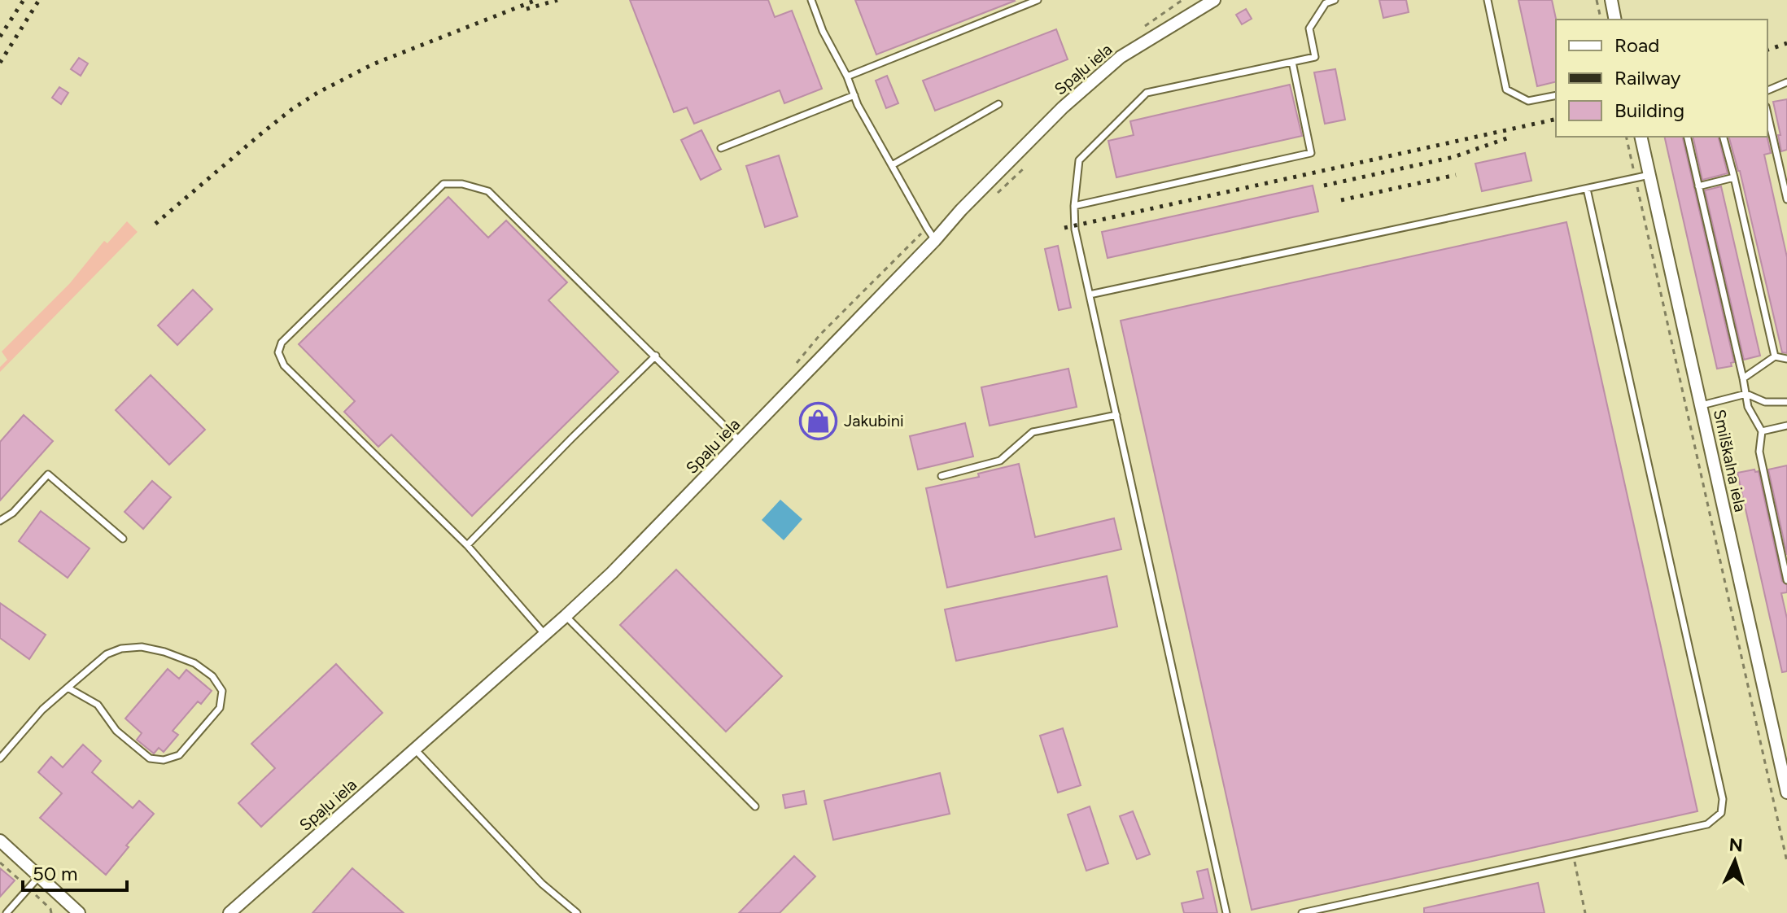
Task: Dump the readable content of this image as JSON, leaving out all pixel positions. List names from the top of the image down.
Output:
{
  "streets": {
    "street": ["Spaļu iela", "Smilškalna iela"]
  },
  "places": {
    "shop": ["Jakubini"]
  },
  "legend": ["Road", "Railway", "Building"],
  "scale_bar": "50 m",
  "north": "top"
}
